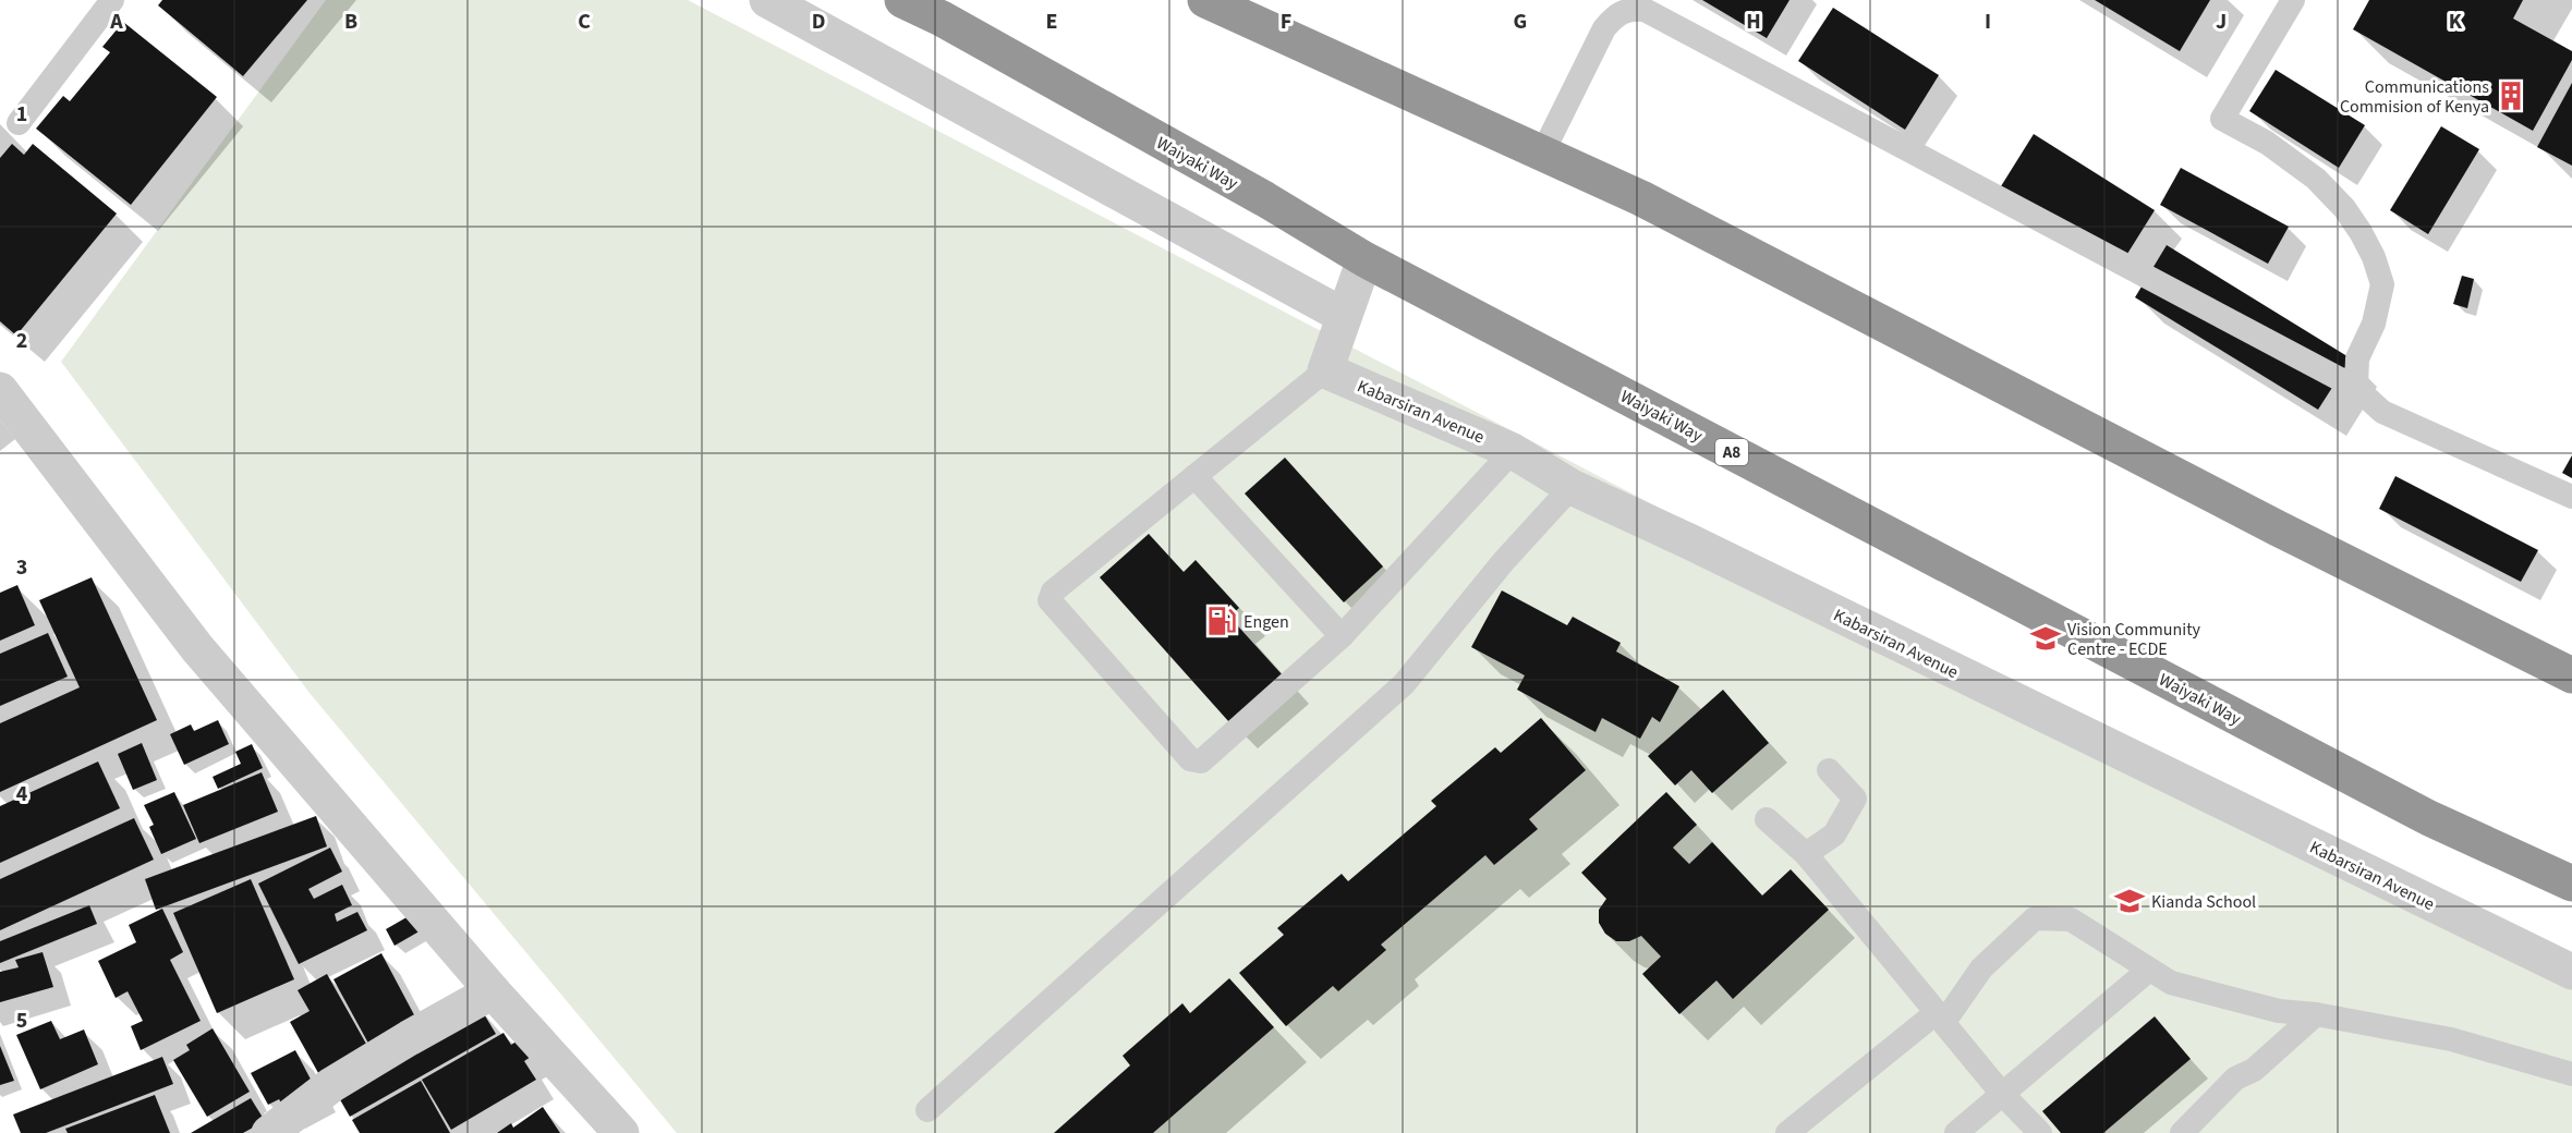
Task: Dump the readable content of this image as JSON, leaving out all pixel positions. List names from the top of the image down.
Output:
{
  "streets": {
    "highway": ["Waiyaki Way", "A8"],
    "street": ["Kabarsiran Avenue"]
  },
  "places": {
    "building": ["Communications Commision of Kenya"],
    "fuel station": ["Engen"],
    "school or university": ["Vision Community Centre - ECDE", "Kianda School"]
  },
  "grid": {
    "columns": [
      "A",
      "B",
      "C",
      "D",
      "E",
      "F",
      "G",
      "H",
      "I",
      "J",
      "K"
    ],
    "rows": [
      "1",
      "2",
      "3",
      "4",
      "5"
    ]
  }
}
